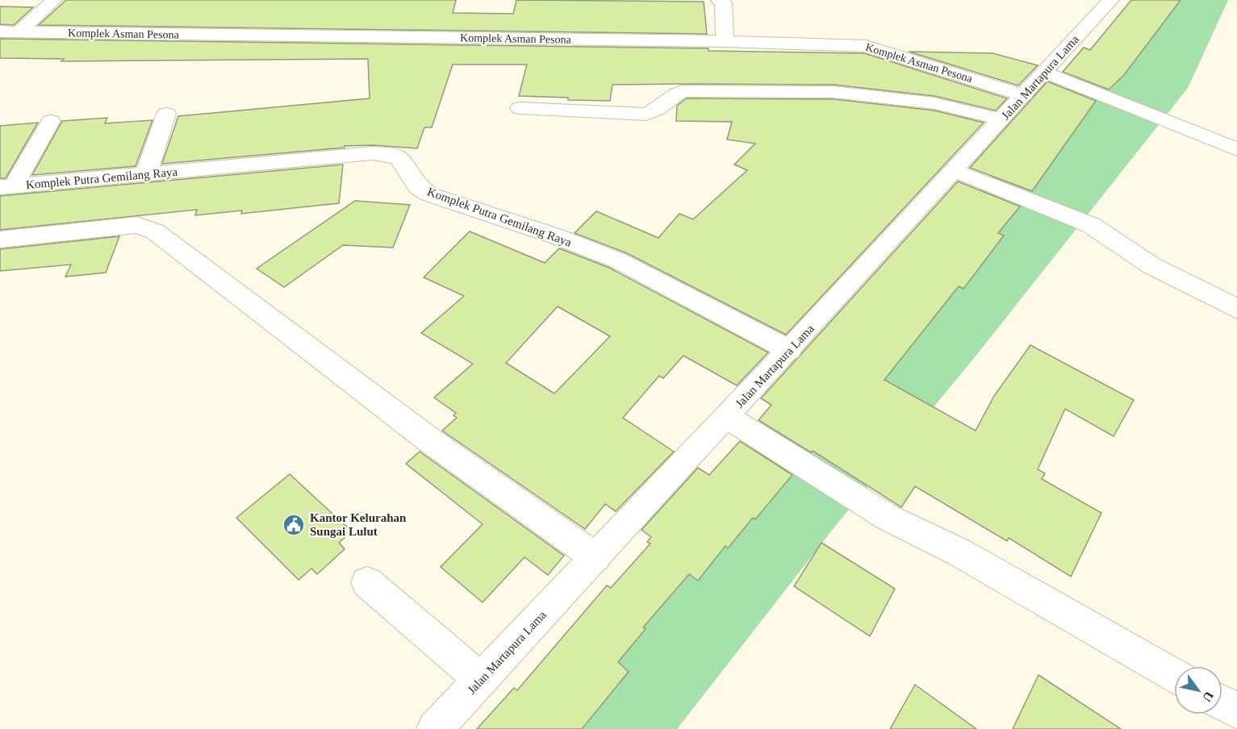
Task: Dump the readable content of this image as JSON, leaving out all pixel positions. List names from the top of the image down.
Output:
{
  "streets": {
    "street": ["Komplek Asman Pesona", "Jalan Martapura Lama", "Komplek Putra Gemilang Raya"]
  },
  "crossings": [
    ["Komplek Asman Pesona", "Jalan Martapura Lama"],
    ["Jalan Martapura Lama", "Komplek Putra Gemilang Raya"]
  ],
  "places": {
    "public building": ["Kantor Kelurahan Sungai Lulut"]
  },
  "north": "bottom right"
}
